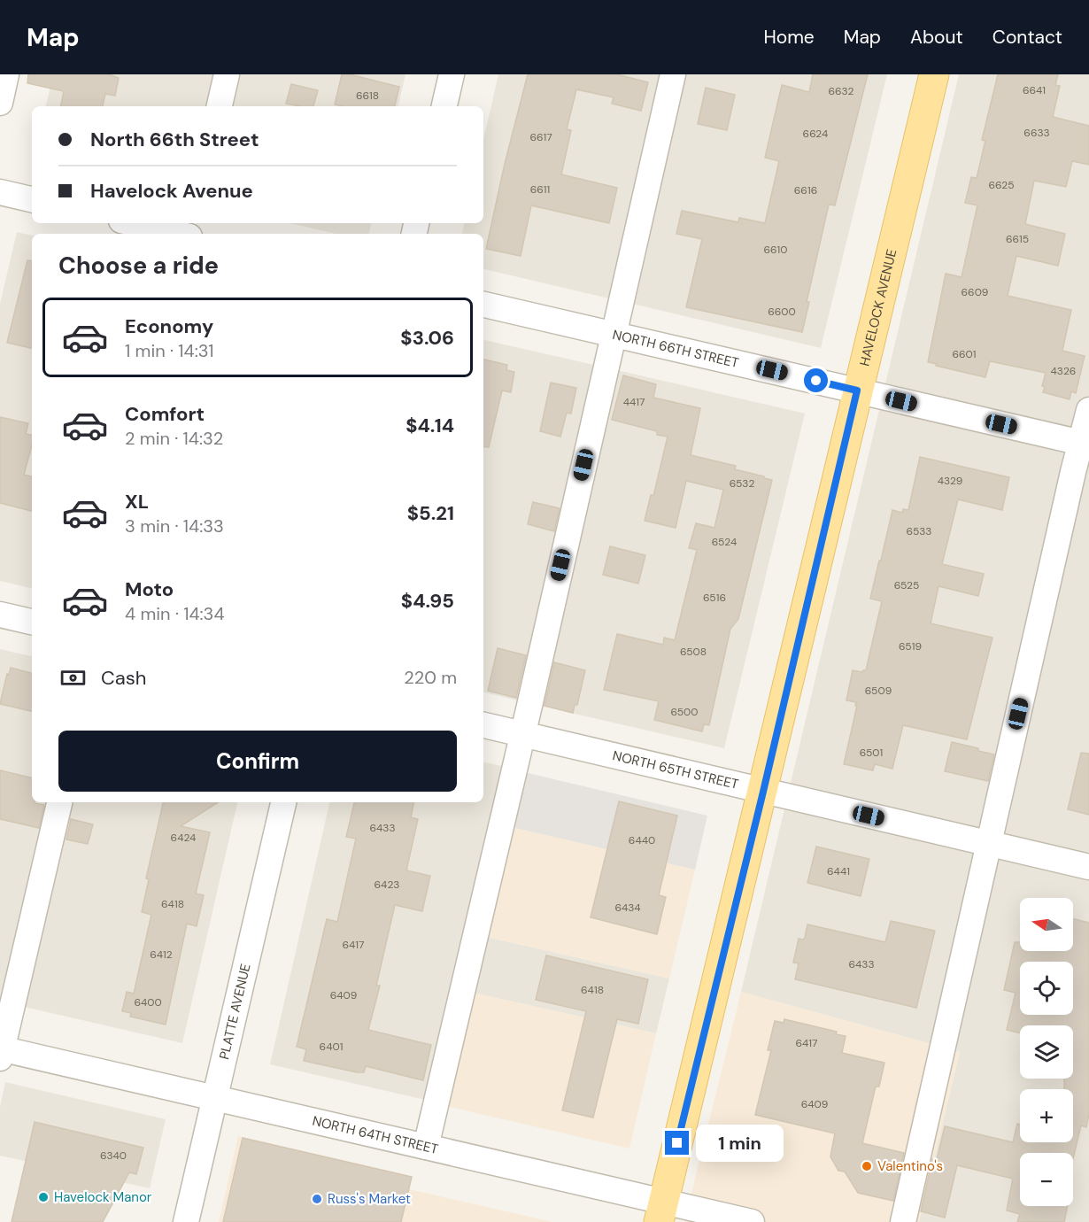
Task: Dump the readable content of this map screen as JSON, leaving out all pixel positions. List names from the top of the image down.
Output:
{
  "streets": {
    "main road": ["HAVELOCK AVENUE"],
    "street": [
      "NORTH 66TH STREET",
      "NORTH 65TH STREET",
      "PLATTE AVENUE",
      "NORTH 64TH STREET"
    ]
  },
  "crossings": [
    ["HAVELOCK AVENUE", "NORTH 66TH STREET"],
    ["HAVELOCK AVENUE", "NORTH 65TH STREET"],
    ["HAVELOCK AVENUE", "NORTH 64TH STREET"],
    ["PLATTE AVENUE", "NORTH 64TH STREET"]
  ],
  "places": ["Valentino's", "Havelock Manor", "Russ's Market"],
  "house_numbers": [
    "6641",
    "6632",
    "6618",
    "6633",
    "6624",
    "6617",
    "6625",
    "6611",
    "6616",
    "6615",
    "6610",
    "6609",
    "6600",
    "6601",
    "4326",
    "4417",
    "4329",
    "6532",
    "6533",
    "6524",
    "6525",
    "6516",
    "6519",
    "6508",
    "6509",
    "6500",
    "6501",
    "6433",
    "6424",
    "6440",
    "6441",
    "6423",
    "6418",
    "6434",
    "6417",
    "6412",
    "6433",
    "6418",
    "6409",
    "6400",
    "6417",
    "6401",
    "6409",
    "6340"
  ],
  "north": "left",
  "page": {
    "header": "Map",
    "nav": [
      "Home",
      "Map",
      "About",
      "Contact"
    ],
    "banner": ["North 66th Street", "Havelock Avenue"],
    "heading": "Choose a ride",
    "list": [
      {
        "name": "Economy",
        "note": "1 min · 14:31",
        "value": "$3.06"
      },
      {
        "name": "Comfort",
        "note": "2 min · 14:32",
        "value": "$4.14"
      },
      {
        "name": "XL",
        "note": "3 min · 14:33",
        "value": "$5.21"
      },
      {
        "name": "Moto",
        "note": "4 min · 14:34",
        "value": "$4.95"
      }
    ],
    "pay": ["Cash", "220 m"],
    "buttons": "Confirm",
    "map_buttons": ["+", "−"],
    "bubble": "1 min"
  }
}
